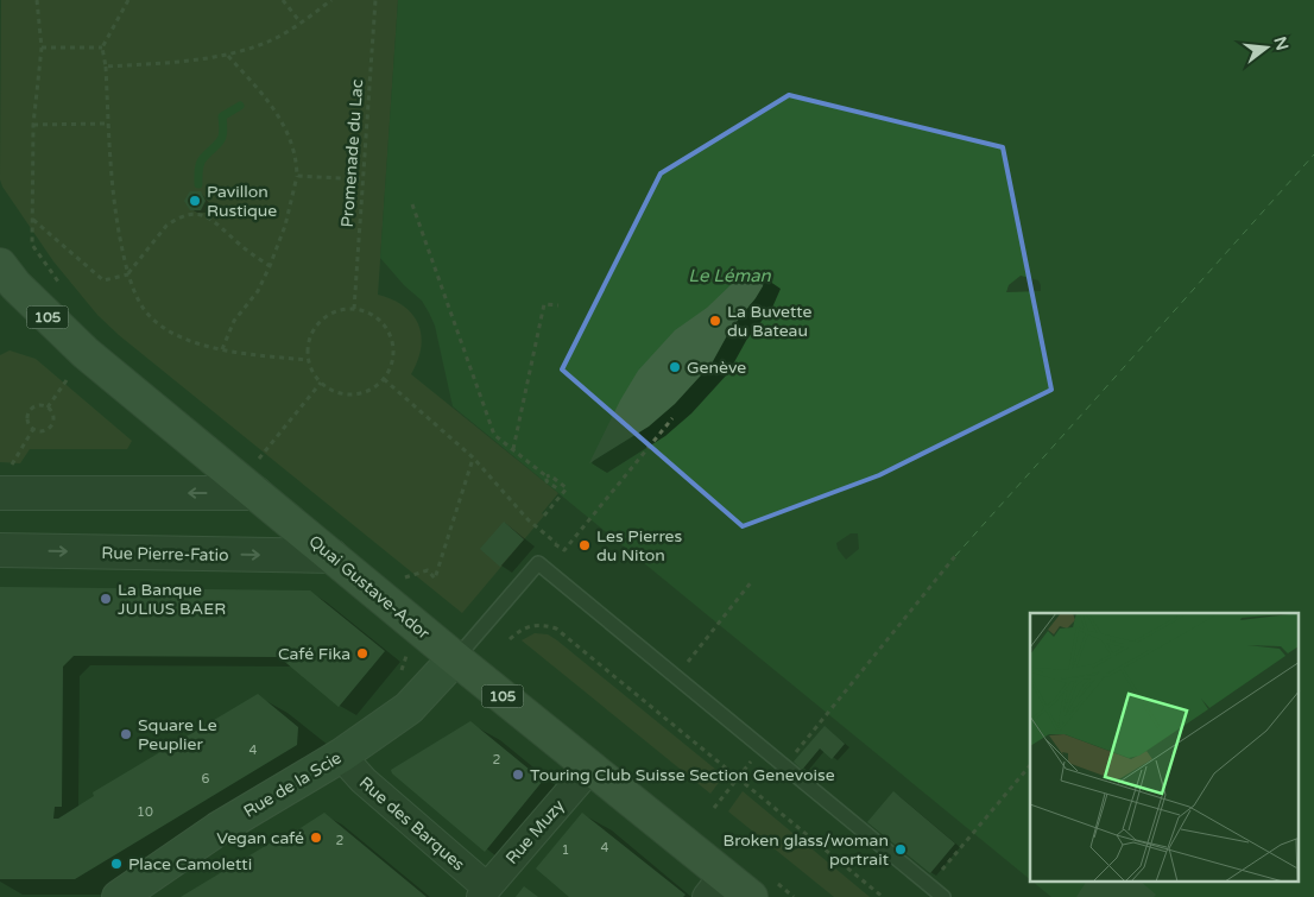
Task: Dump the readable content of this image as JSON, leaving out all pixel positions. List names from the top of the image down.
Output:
{
  "streets": {
    "main road": ["105", "Quai Gustave-Ador", "Rue de la Scie"],
    "street": ["Rue Pierre-Fatio", "Rue des Barques", "Rue Muzy"],
    "path": ["Promenade du Lac"]
  },
  "crossings": [
    ["Rue Pierre-Fatio", "Quai Gustave-Ador"],
    ["Quai Gustave-Ador", "Rue de la Scie"],
    ["Quai Gustave-Ador", "Rue Muzy"],
    ["Rue de la Scie", "Rue des Barques"],
    ["Rue des Barques", "Rue Muzy"]
  ],
  "water": ["Le Léman"],
  "places": [
    "Pavillon Rustique",
    "La Buvette du Bateau",
    "Genève",
    "Les Pierres du Niton",
    "La Banque JULIUS BAER",
    "Café Fika",
    "Square Le Peuplier",
    "Touring Club Suisse Section Genevoise",
    "Vegan café",
    "Broken glass/woman portrait",
    "Place Camoletti"
  ],
  "house_numbers": [
    "4",
    "2",
    "6",
    "10",
    "2",
    "4",
    "1"
  ],
  "north": "right"
}
